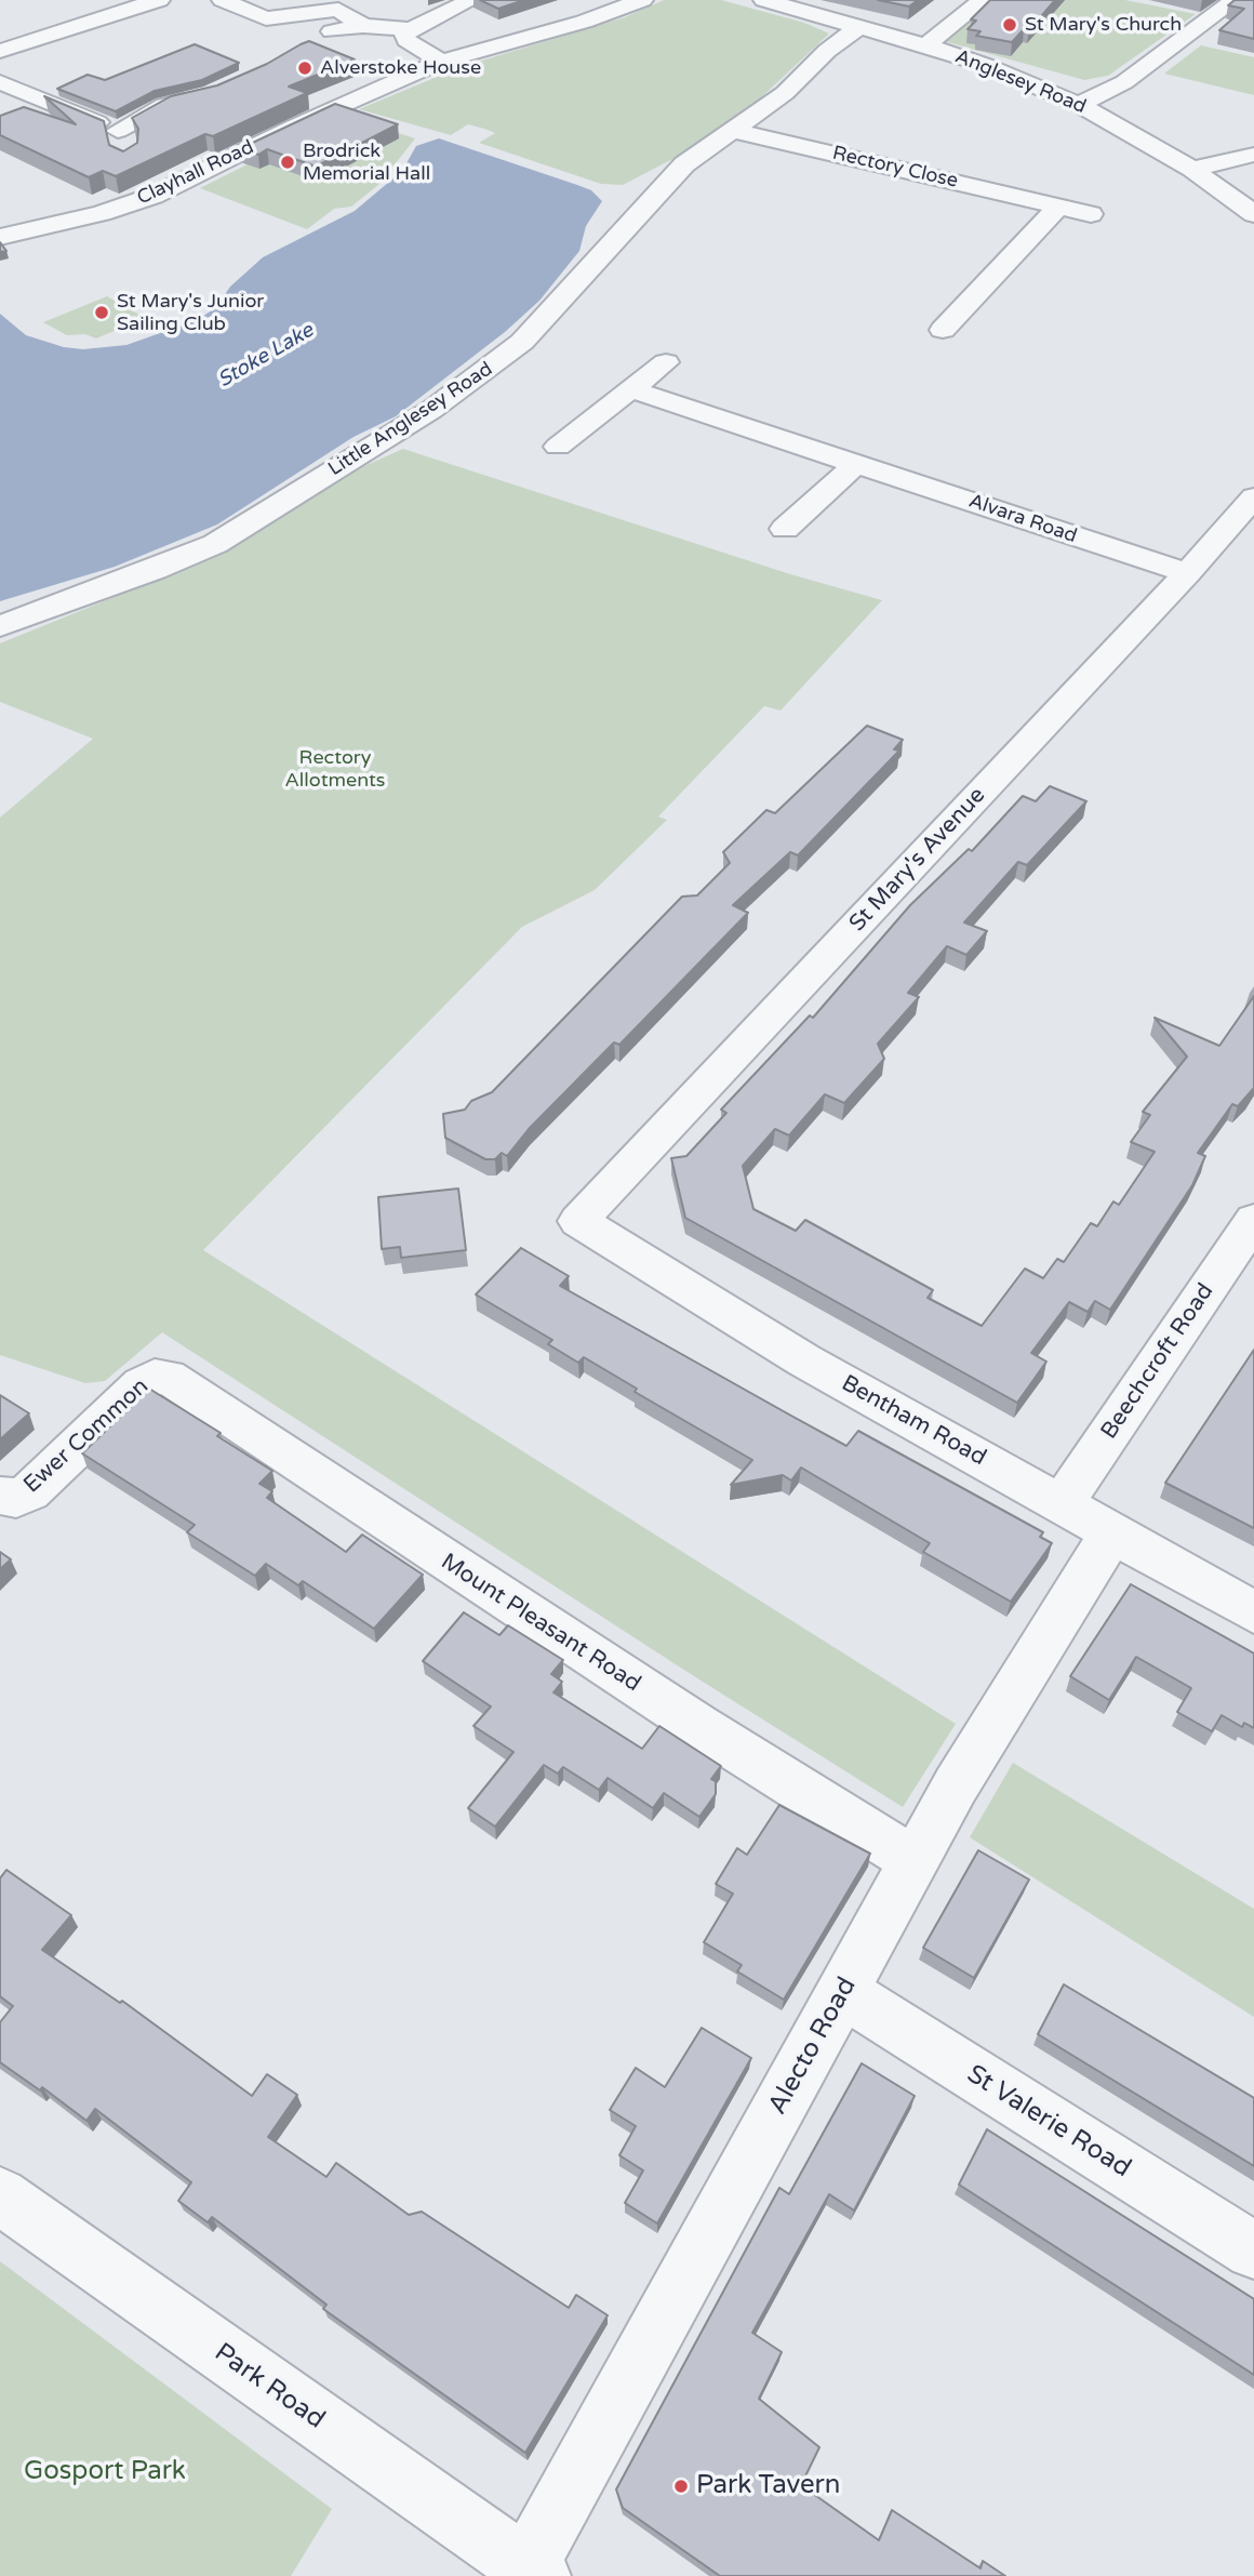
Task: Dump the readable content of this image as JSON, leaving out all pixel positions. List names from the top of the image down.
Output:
{
  "streets": {
    "street": [
      "Anglesey Road",
      "Rectory Close",
      "Clayhall Road",
      "Little Anglesey Road",
      "Alvara Road",
      "St Mary's Avenue",
      "Beechcroft Road",
      "Bentham Road",
      "Ewer Common",
      "Mount Pleasant Road",
      "Alecto Road",
      "St Valerie Road",
      "Park Road"
    ]
  },
  "crossings": [
    ["Anglesey Road", "Little Anglesey Road"],
    ["Rectory Close", "Little Anglesey Road"],
    ["Alvara Road", "St Mary's Avenue"],
    ["St Mary's Avenue", "Bentham Road"],
    ["Beechcroft Road", "Bentham Road"],
    ["Bentham Road", "Alecto Road"],
    ["Ewer Common", "Mount Pleasant Road"],
    ["Mount Pleasant Road", "Alecto Road"],
    ["Alecto Road", "St Valerie Road"],
    ["Alecto Road", "Park Road"]
  ],
  "water": ["Stoke Lake"],
  "parks": ["Rectory Allotments", "Gosport Park"],
  "places": [
    "St Mary's Church",
    "Alverstoke House",
    "Brodrick Memorial Hall",
    "St Mary's Junior Sailing Club",
    "Park Tavern"
  ]
}
